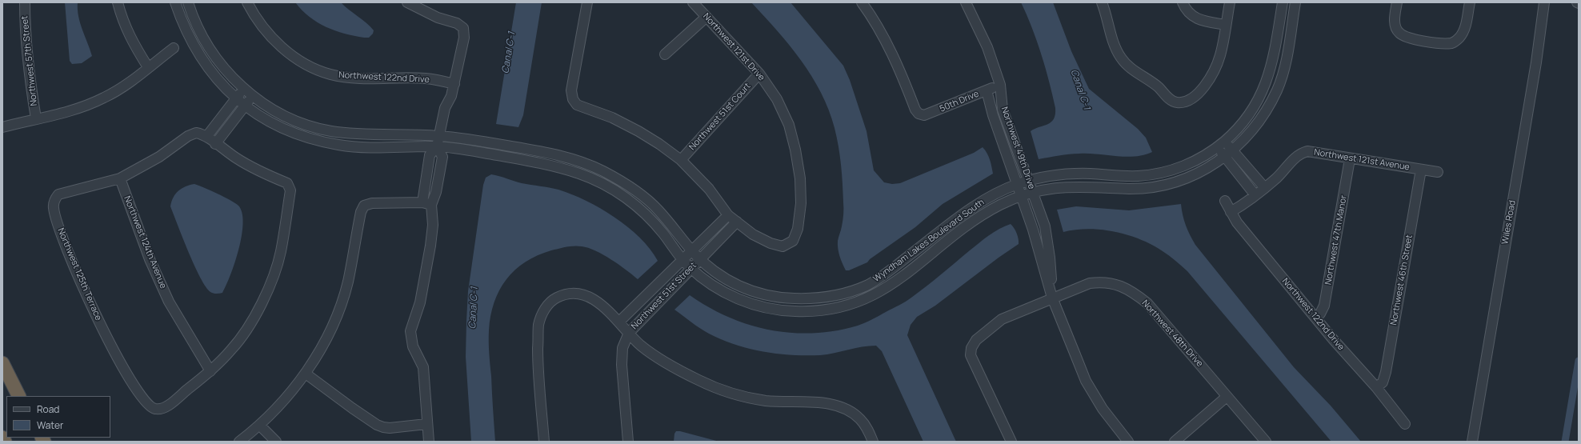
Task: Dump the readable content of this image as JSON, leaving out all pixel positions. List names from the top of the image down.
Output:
{
  "streets": {
    "street": [
      "Northwest 121st Drive",
      "Northwest 57th Street",
      "Northwest 122nd Drive",
      "50th Drive",
      "Northwest 51st Court",
      "Northwest 49th Drive",
      "Northwest 121st Avenue",
      "Wiles Road",
      "Northwest 47th Manor",
      "Wyndham Lakes Boulevard South",
      "Northwest 124th Avenue",
      "Northwest 125th Terrace",
      "Northwest 46th Street",
      "Northwest 51st Street",
      "Northwest 48th Drive"
    ]
  },
  "crossings": [
    ["Northwest 121st Drive", "Northwest 51st Court"],
    ["Northwest 121st Drive", "Northwest 51st Street"],
    ["Northwest 122nd Drive", "Northwest 121st Avenue"],
    ["Northwest 122nd Drive", "Northwest 47th Manor"],
    ["Northwest 122nd Drive", "Northwest 46th Street"],
    ["50th Drive", "Northwest 49th Drive"],
    ["Northwest 49th Drive", "Wyndham Lakes Boulevard South"],
    ["Northwest 49th Drive", "Northwest 48th Drive"],
    ["Northwest 121st Avenue", "Northwest 47th Manor"],
    ["Northwest 121st Avenue", "Northwest 46th Street"],
    ["Wyndham Lakes Boulevard South", "Northwest 51st Street"],
    ["Northwest 124th Avenue", "Northwest 125th Terrace"]
  ],
  "water": ["Canal C-1"],
  "legend": ["Road", "Water"]
}
